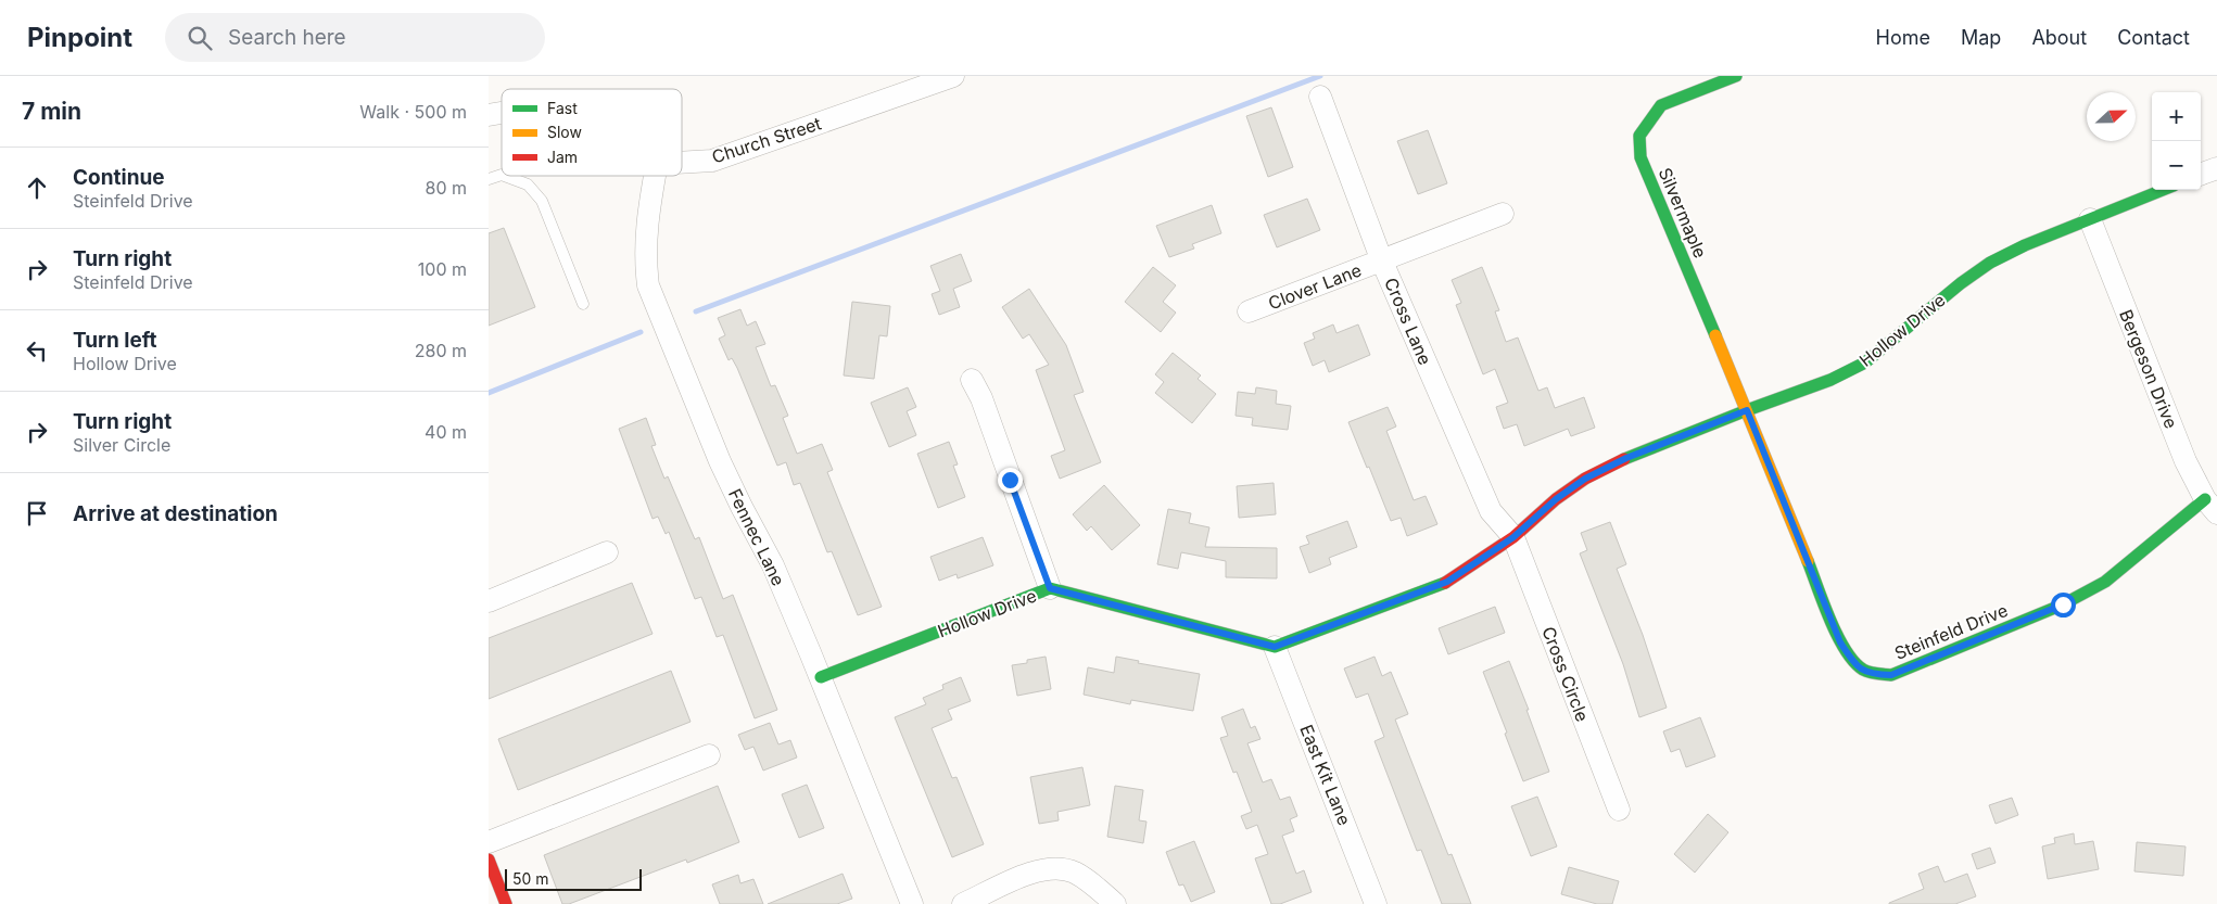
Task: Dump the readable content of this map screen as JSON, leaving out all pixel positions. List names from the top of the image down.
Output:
{
  "streets": {
    "street": [
      "Church Street",
      "Silvermaple",
      "Clover Lane",
      "Cross Lane",
      "Hollow Drive",
      "Bergeson Drive",
      "Fennec Lane",
      "Steinfeld Drive",
      "Cross Circle",
      "East Kit Lane"
    ]
  },
  "crossings": [
    ["Silvermaple", "Hollow Drive"],
    ["Silvermaple", "Steinfeld Drive"],
    ["Clover Lane", "Cross Lane"],
    ["Cross Lane", "Hollow Drive"],
    ["Cross Lane", "Cross Circle"],
    ["Hollow Drive", "Bergeson Drive"],
    ["Hollow Drive", "Fennec Lane"],
    ["Hollow Drive", "Steinfeld Drive"],
    ["Hollow Drive", "Cross Circle"],
    ["Hollow Drive", "East Kit Lane"],
    ["Bergeson Drive", "Steinfeld Drive"]
  ],
  "legend": ["Fast", "Slow", "Jam"],
  "scale_bar": "50 m",
  "north": "right",
  "page": {
    "header": "Pinpoint",
    "search": "Search here",
    "nav": [
      "Home",
      "Map",
      "About",
      "Contact"
    ],
    "heading": ["7 min", "Walk · 500 m"],
    "map_buttons": ["+", "−"],
    "list": [
      ["Continue", "Steinfeld Drive", "80 m"],
      ["Turn right", "Steinfeld Drive", "100 m"],
      ["Turn left", "Hollow Drive", "280 m"],
      ["Turn right", "Silver Circle", "40 m"],
      "Arrive at destination"
    ],
    "scale": "50 m"
  }
}
